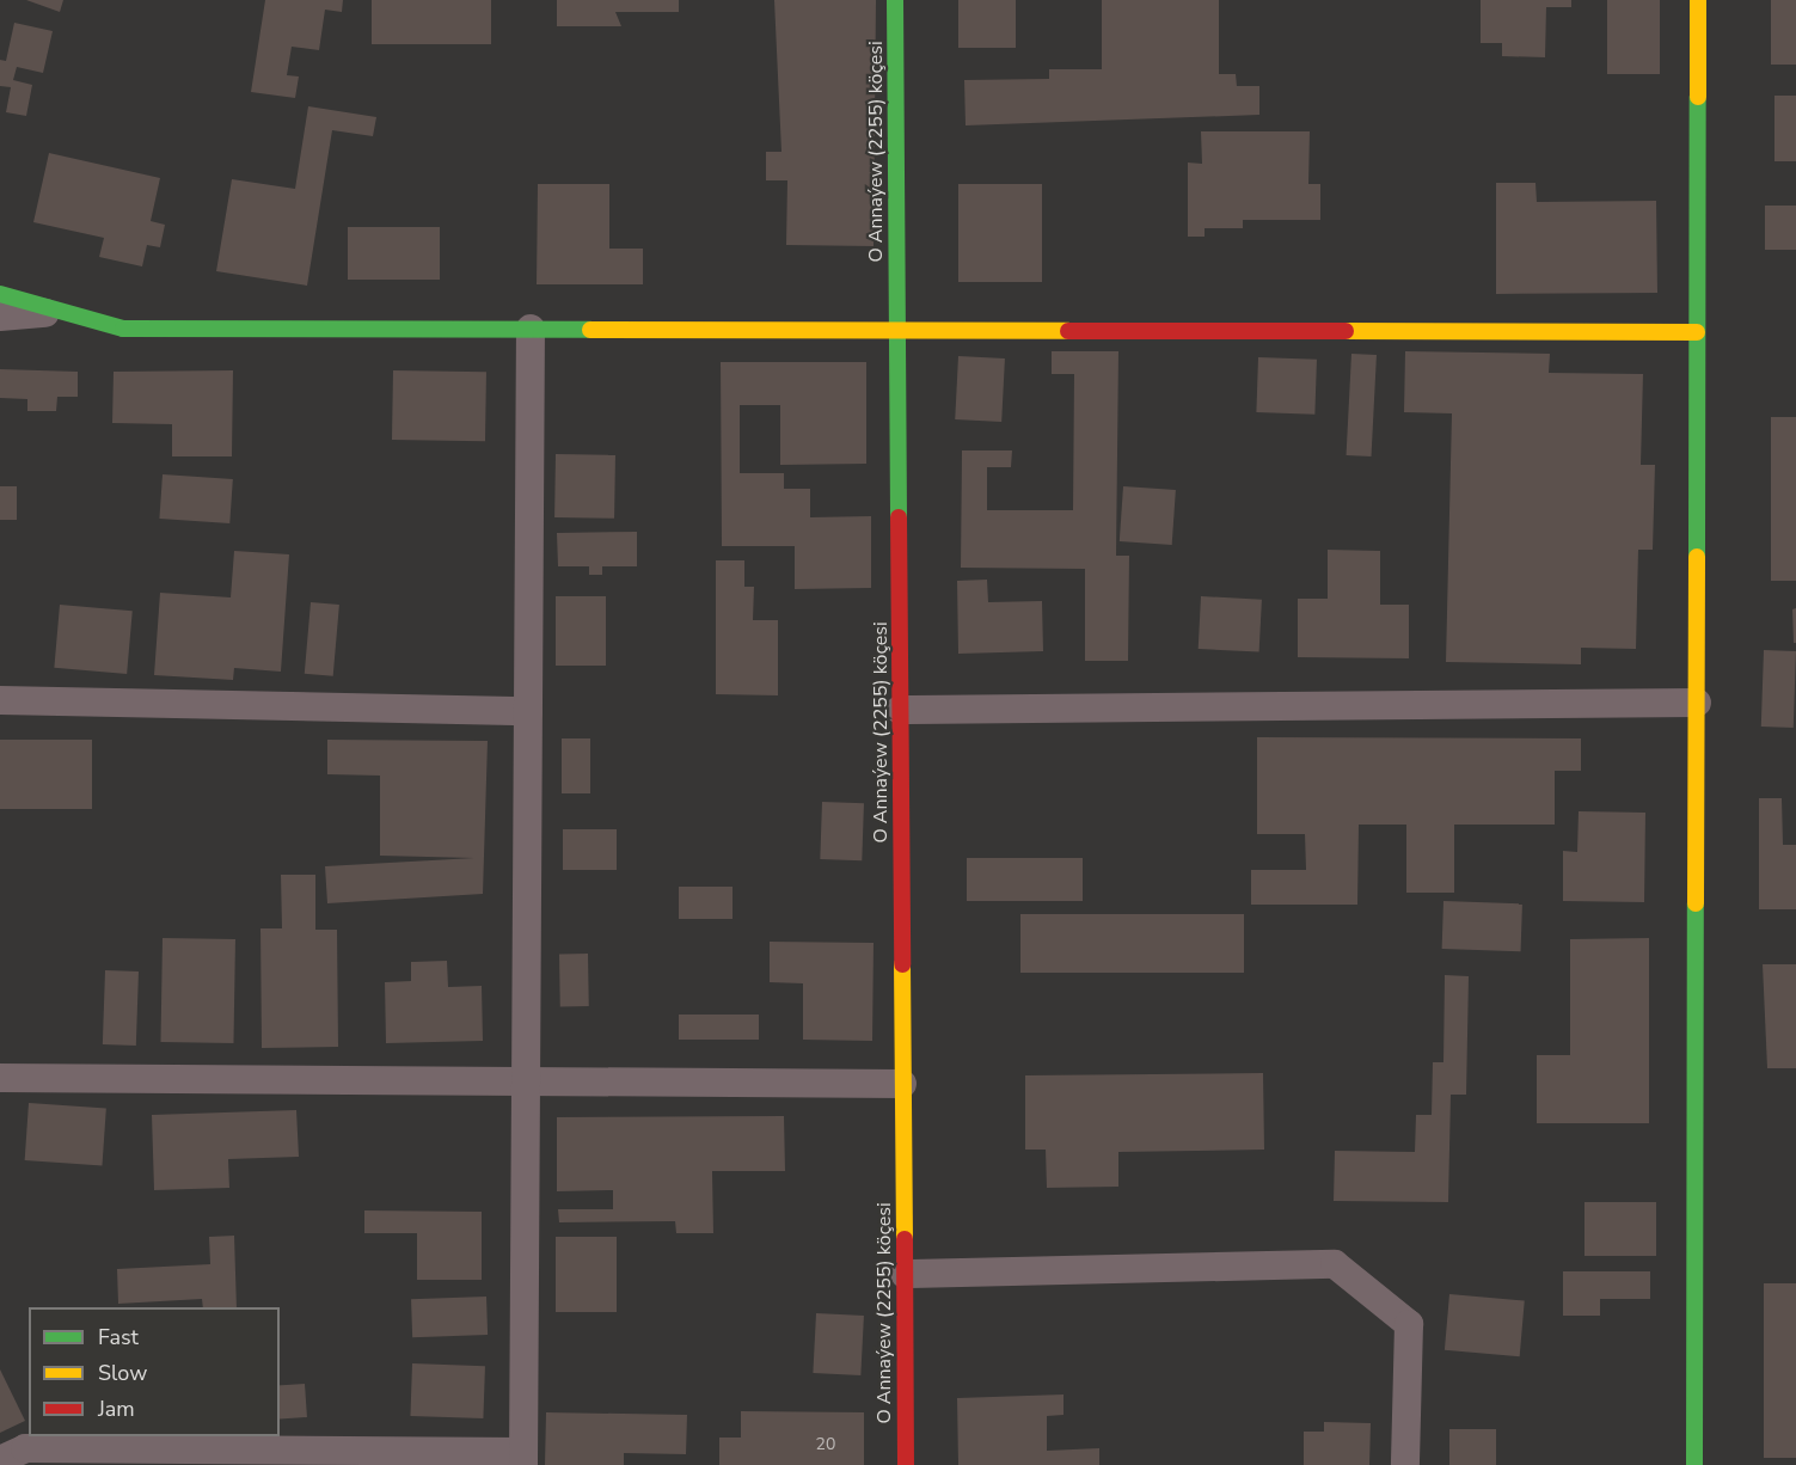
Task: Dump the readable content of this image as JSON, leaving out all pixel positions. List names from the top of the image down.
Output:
{
  "streets": {
    "street": ["O Annaýew (2255) köçesi"]
  },
  "house_numbers": ["20"],
  "legend": ["Fast", "Slow", "Jam"]
}
